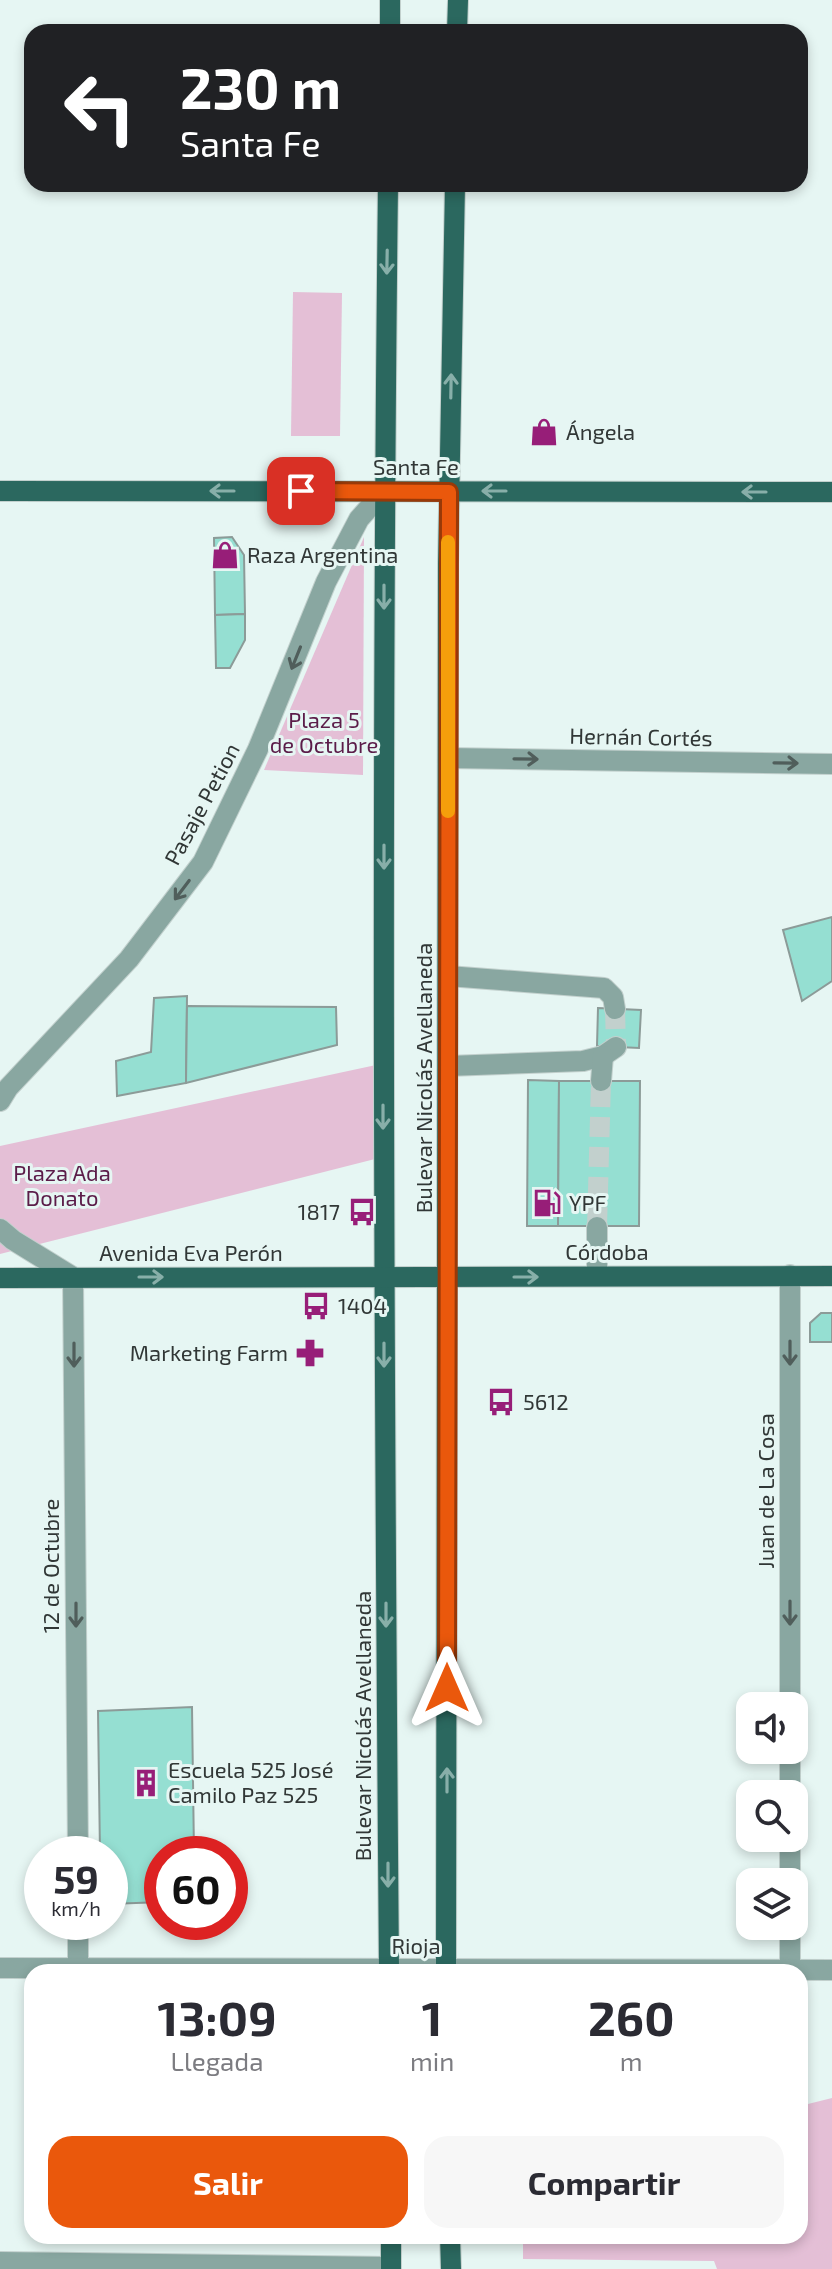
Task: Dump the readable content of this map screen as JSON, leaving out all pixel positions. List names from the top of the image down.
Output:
{
  "streets": {
    "main road": [
      "Santa Fe",
      "Bulevar Nicolás Avellaneda",
      "Córdoba",
      "Avenida Eva Perón"
    ],
    "street": [
      "Hernán Cortés",
      "Pasaje Petion",
      "Juan de La Cosa",
      "12 de Octubre",
      "Rioja"
    ]
  },
  "crossings": [
    ["Santa Fe", "Pasaje Petion"],
    ["Santa Fe", "Bulevar Nicolás Avellaneda"],
    ["Hernán Cortés", "Bulevar Nicolás Avellaneda"],
    ["Pasaje Petion", "Bulevar Nicolás Avellaneda"],
    ["Bulevar Nicolás Avellaneda", "Córdoba"],
    ["Bulevar Nicolás Avellaneda", "Avenida Eva Perón"],
    ["Córdoba", "Avenida Eva Perón"],
    ["Córdoba", "Juan de La Cosa"],
    ["Avenida Eva Perón", "12 de Octubre"]
  ],
  "one_way": [
    "Santa Fe",
    "Hernán Cortés",
    "Pasaje Petion",
    "Avenida Eva Perón",
    "Juan de La Cosa",
    "12 de Octubre"
  ],
  "parks": ["Plaza 5 de Octubre", "Plaza Ada Donato"],
  "places": {
    "shop": ["Ángela", "Raza Argentina"],
    "fuel station": ["YPF"],
    "bus stop": ["1817", "1404", "5612"],
    "pharmacy": ["Marketing Farm"],
    "building": ["Escuela 525 José Camilo Paz 525"]
  },
  "page": {
    "turn": ["230 m", "Santa Fe"],
    "speed": "59 km/h",
    "limit": "60",
    "eta": [
      "13:09",
      "Llegada",
      "1",
      "min",
      "260",
      "m"
    ],
    "buttons": ["Salir", "Compartir"]
  }
}
